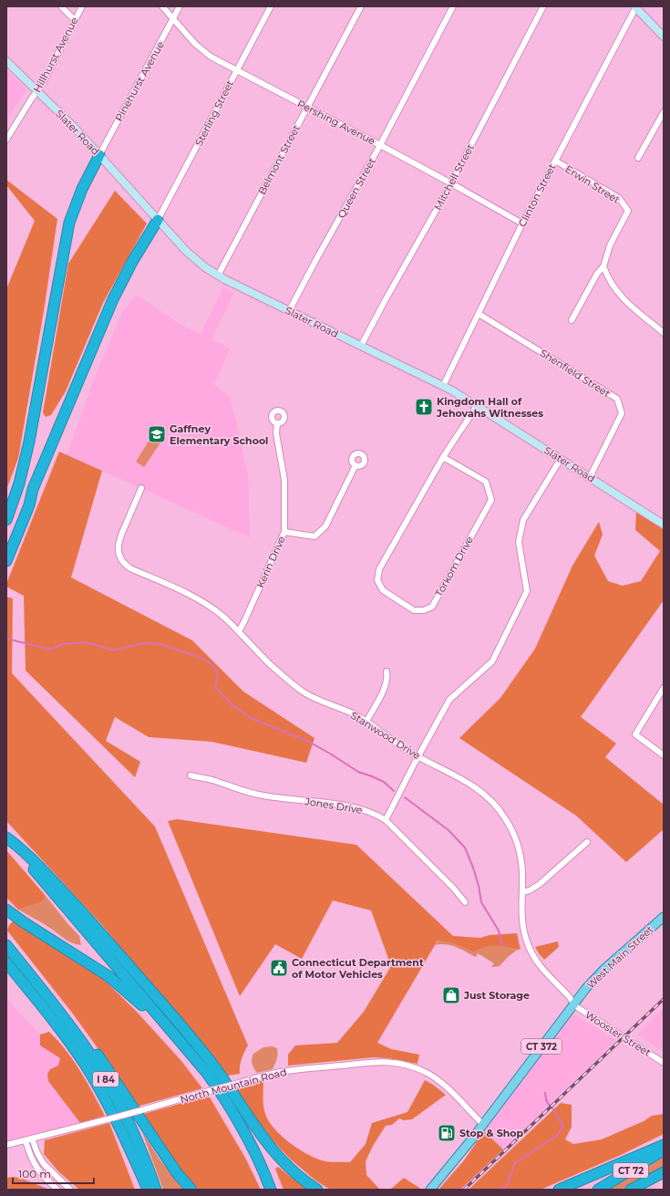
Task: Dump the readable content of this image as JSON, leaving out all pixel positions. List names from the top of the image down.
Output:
{
  "streets": {
    "highway": ["I 84", "CT 72"],
    "main road": ["Slater Road", "West Main Street", "CT 372"],
    "street": [
      "Hillhurst Avenue",
      "Pinehurst Avenue",
      "Sterling Street",
      "Pershing Avenue",
      "Belmont Street",
      "Mitchell Street",
      "Erwin Street",
      "Queen Street",
      "Clinton Street",
      "Shenfield Street",
      "Kerin Drive",
      "Torkom Drive",
      "Stanwood Drive",
      "Jones Drive",
      "Wooster Street",
      "North Mountain Road"
    ]
  },
  "crossings": [
    ["Hillhurst Avenue", "Slater Road"],
    ["Pinehurst Avenue", "Pershing Avenue"],
    ["Pinehurst Avenue", "Slater Road"],
    ["Sterling Street", "Pershing Avenue"],
    ["Sterling Street", "Slater Road"],
    ["Pershing Avenue", "Belmont Street"],
    ["Pershing Avenue", "Mitchell Street"],
    ["Pershing Avenue", "Queen Street"],
    ["Pershing Avenue", "Clinton Street"],
    ["Slater Road", "Belmont Street"],
    ["Slater Road", "Mitchell Street"],
    ["Slater Road", "Queen Street"],
    ["Slater Road", "Clinton Street"],
    ["Slater Road", "Shenfield Street"],
    ["Slater Road", "Torkom Drive"],
    ["Erwin Street", "Clinton Street"],
    ["Clinton Street", "Shenfield Street"],
    ["Kerin Drive", "Stanwood Drive"],
    ["Stanwood Drive", "West Main Street"],
    ["Stanwood Drive", "Wooster Street"],
    ["West Main Street", "Wooster Street"],
    ["West Main Street", "North Mountain Road"]
  ],
  "places": {
    "church": ["Kingdom Hall of Jehovahs Witnesses"],
    "school or university": ["Gaffney Elementary School"],
    "public building": ["Connecticut Department of Motor Vehicles"],
    "shop": ["Just Storage"],
    "fuel station": ["Stop & Shop"]
  },
  "scale_bar": "100 m"
}
